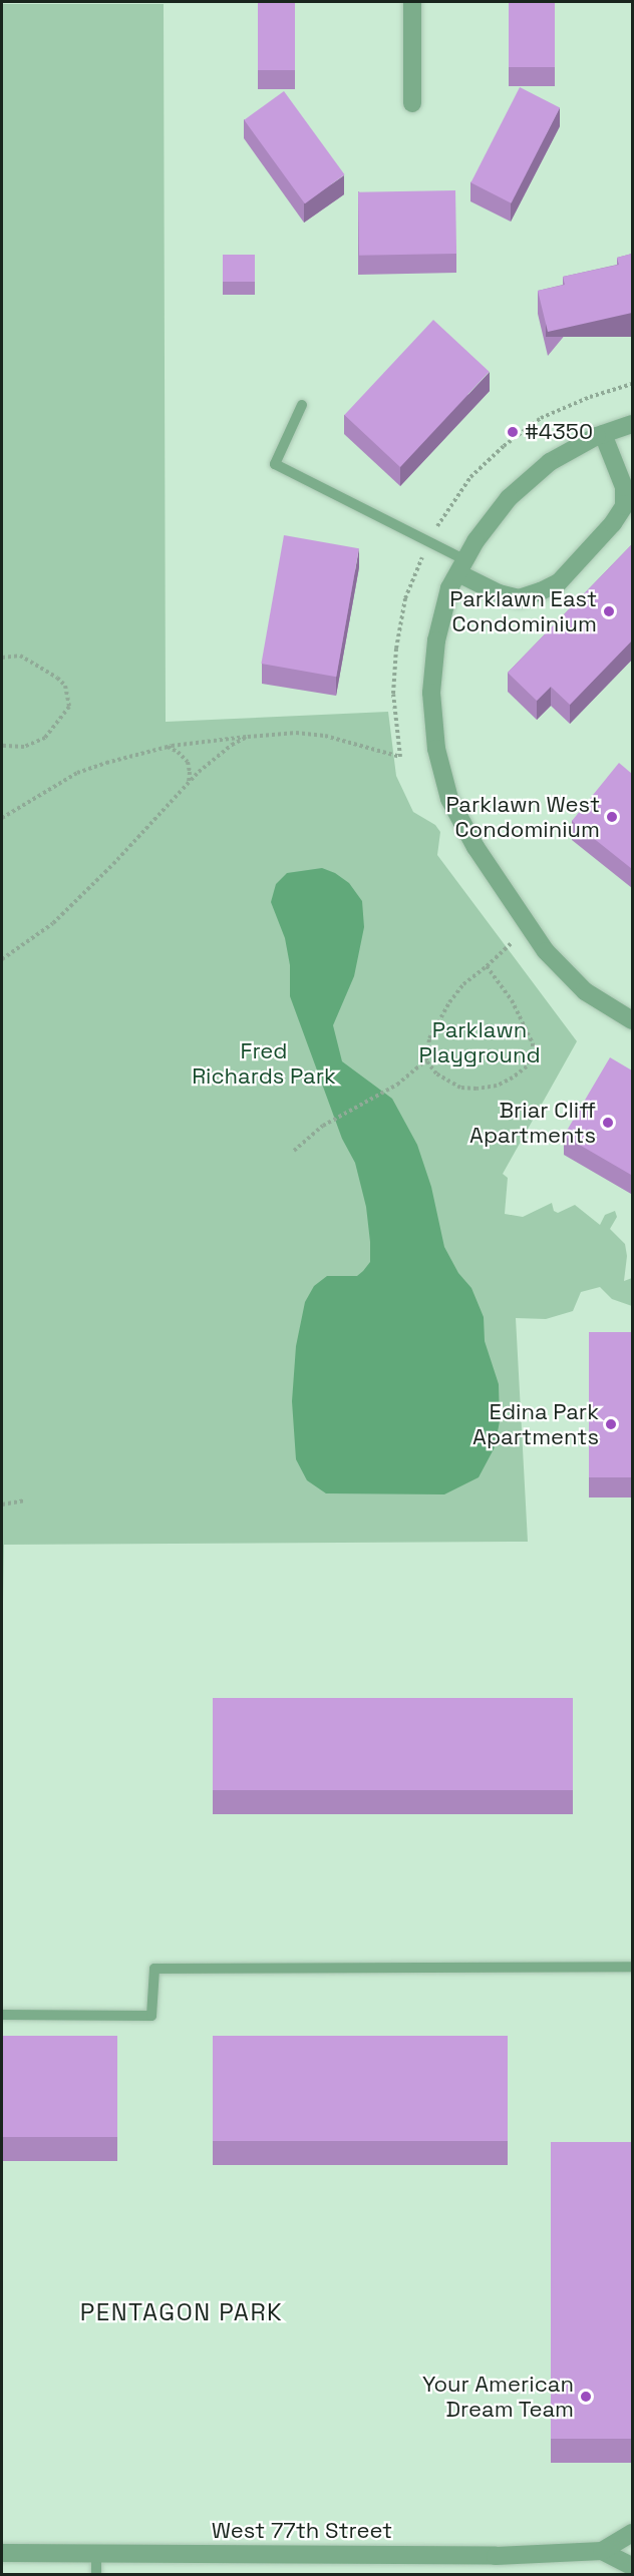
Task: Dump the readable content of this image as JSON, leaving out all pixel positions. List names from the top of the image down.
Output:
{
  "streets": {
    "street": ["West 77th Street"]
  },
  "districts": ["PENTAGON PARK"],
  "parks": ["Parklawn Playground", "Fred Richards Park"],
  "places": [
    "#4350",
    "Parklawn East Condominium",
    "Parklawn West Condominium",
    "Briar Cliff Apartments",
    "Edina Park Apartments",
    "Your American Dream Team"
  ]
}
